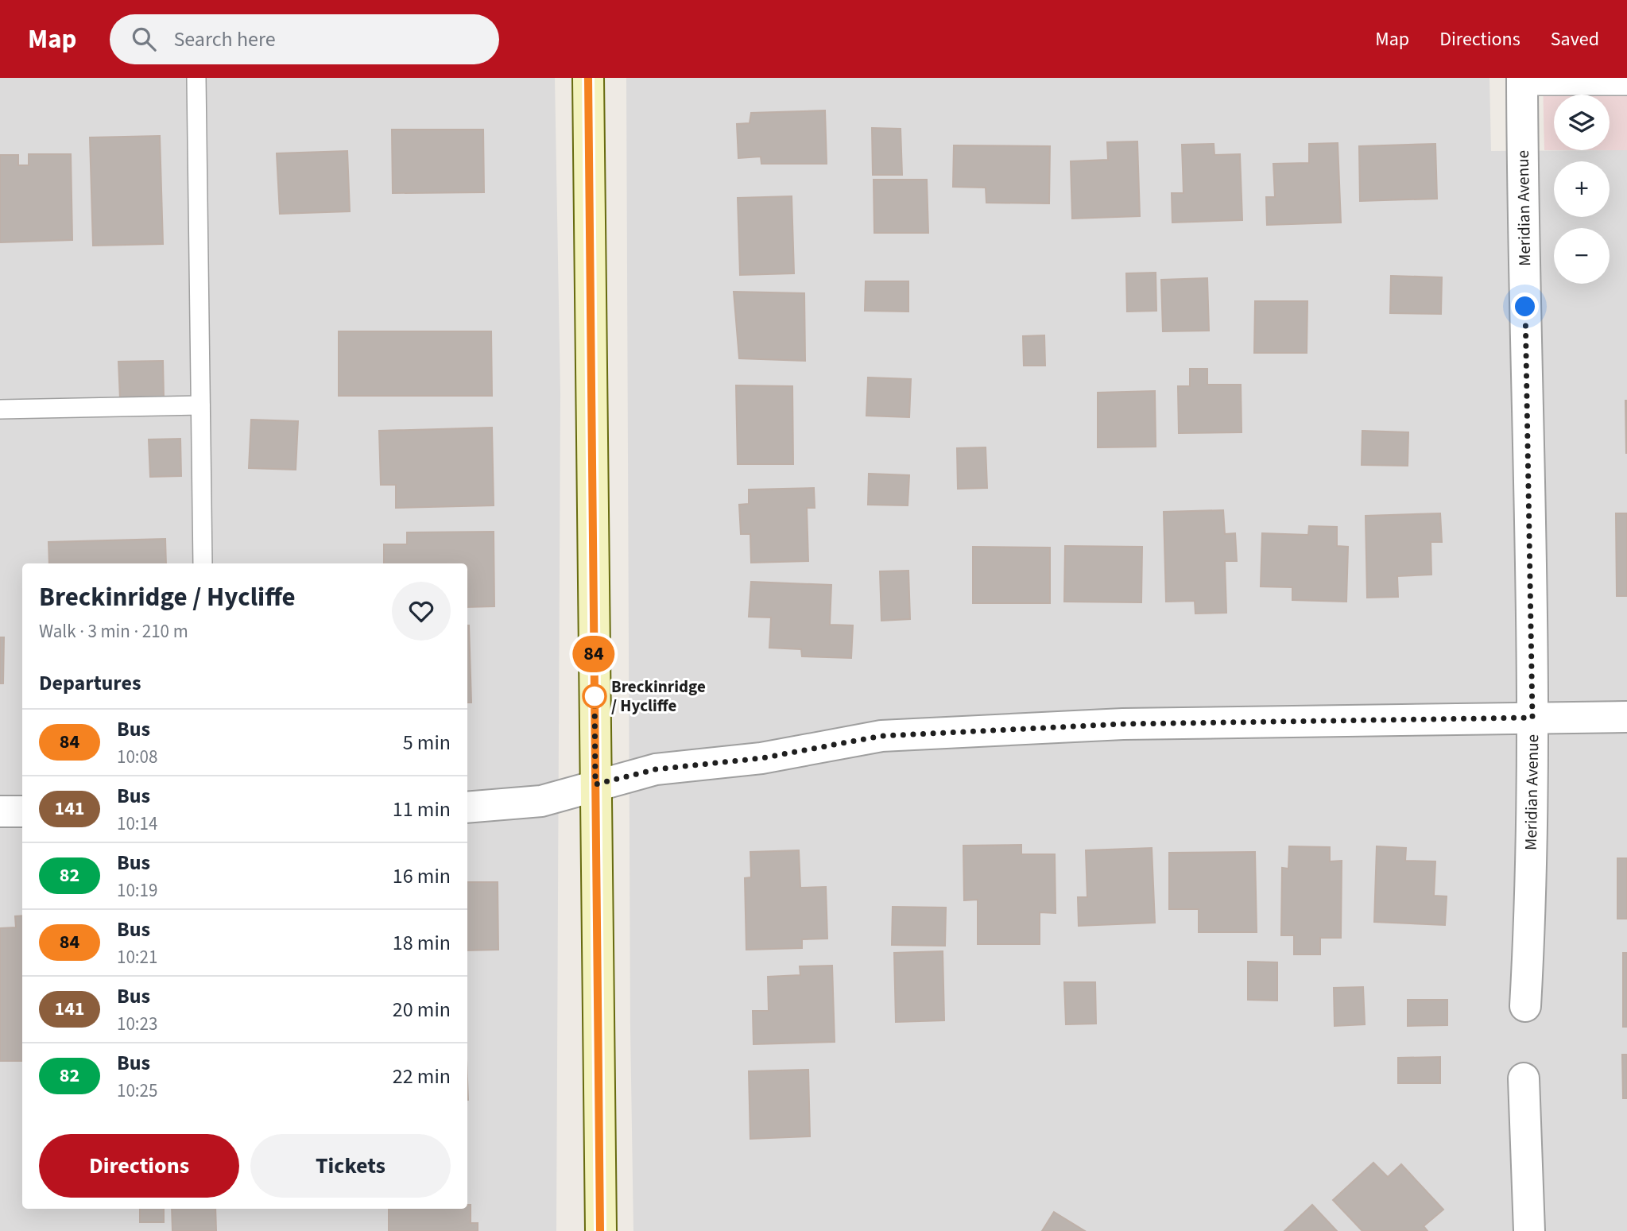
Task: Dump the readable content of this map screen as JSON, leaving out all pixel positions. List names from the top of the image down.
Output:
{
  "streets": {
    "street": ["Meridian Avenue"]
  },
  "places": ["Breckinridge / Hycliffe"],
  "lines": ["bus line 84"],
  "page": {
    "header": "Map",
    "search": "Search here",
    "nav": ["Map", "Directions", "Saved"],
    "on_map": "84",
    "map_buttons": ["+", "−"],
    "heading": [
      ["Breckinridge / Hycliffe", "Walk · 3 min · 210 m"],
      "Departures"
    ],
    "list": [
      {
        "mark": "84",
        "name": "Bus",
        "note": "10:08",
        "value": "5 min"
      },
      {
        "mark": "141",
        "name": "Bus",
        "note": "10:14",
        "value": "11 min"
      },
      {
        "mark": "82",
        "name": "Bus",
        "note": "10:19",
        "value": "16 min"
      },
      {
        "mark": "84",
        "name": "Bus",
        "note": "10:21",
        "value": "18 min"
      },
      {
        "mark": "141",
        "name": "Bus",
        "note": "10:23",
        "value": "20 min"
      },
      {
        "mark": "82",
        "name": "Bus",
        "note": "10:25",
        "value": "22 min"
      }
    ],
    "buttons": ["Directions", "Tickets"]
  }
}
